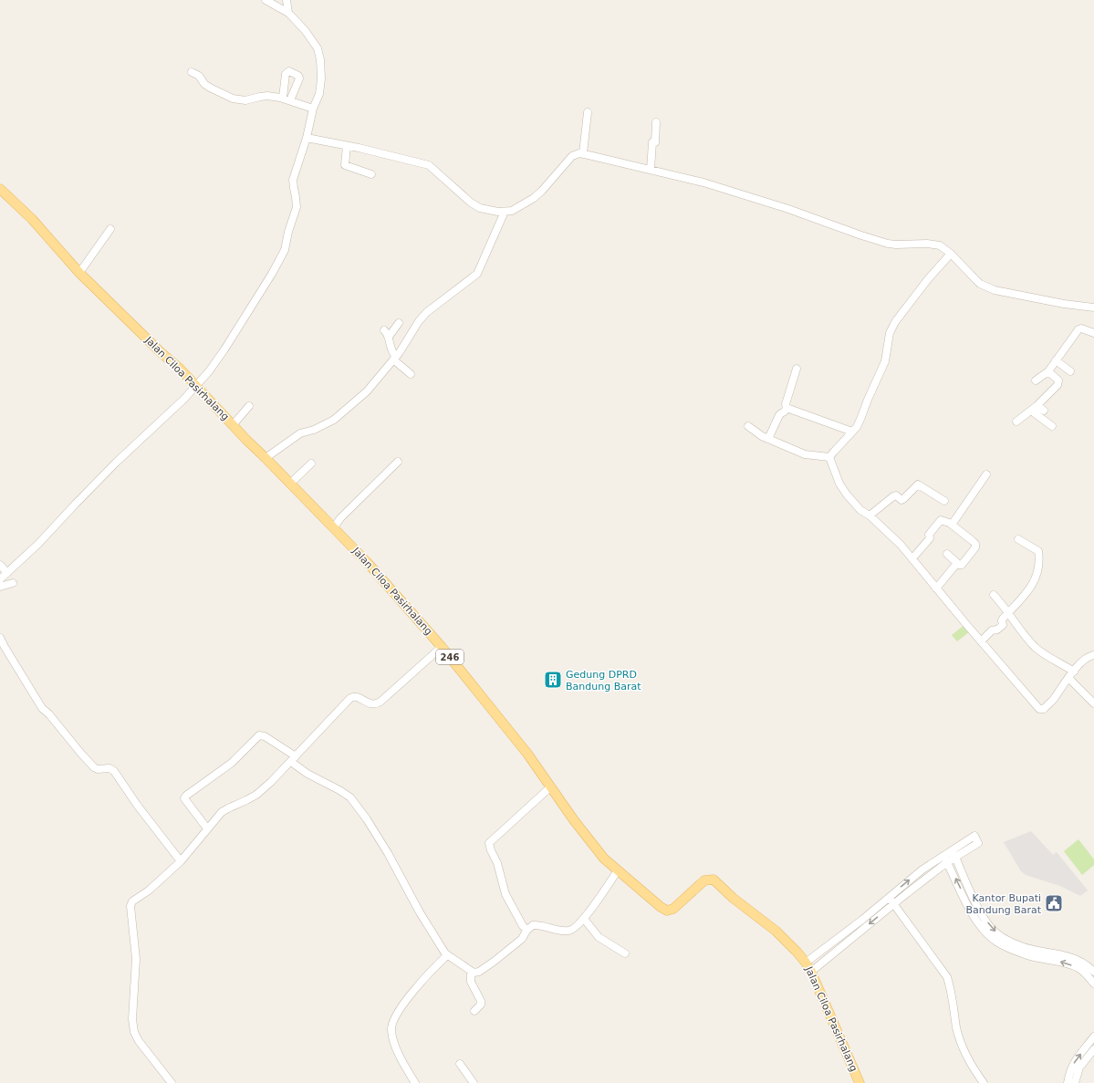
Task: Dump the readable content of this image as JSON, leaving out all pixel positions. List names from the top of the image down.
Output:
{
  "streets": {
    "main road": ["Jalan Ciloa Pasirhalang", "246"]
  },
  "places": {
    "building": ["Gedung DPRD Bandung Barat"],
    "public building": ["Kantor Bupati Bandung Barat"]
  }
}
